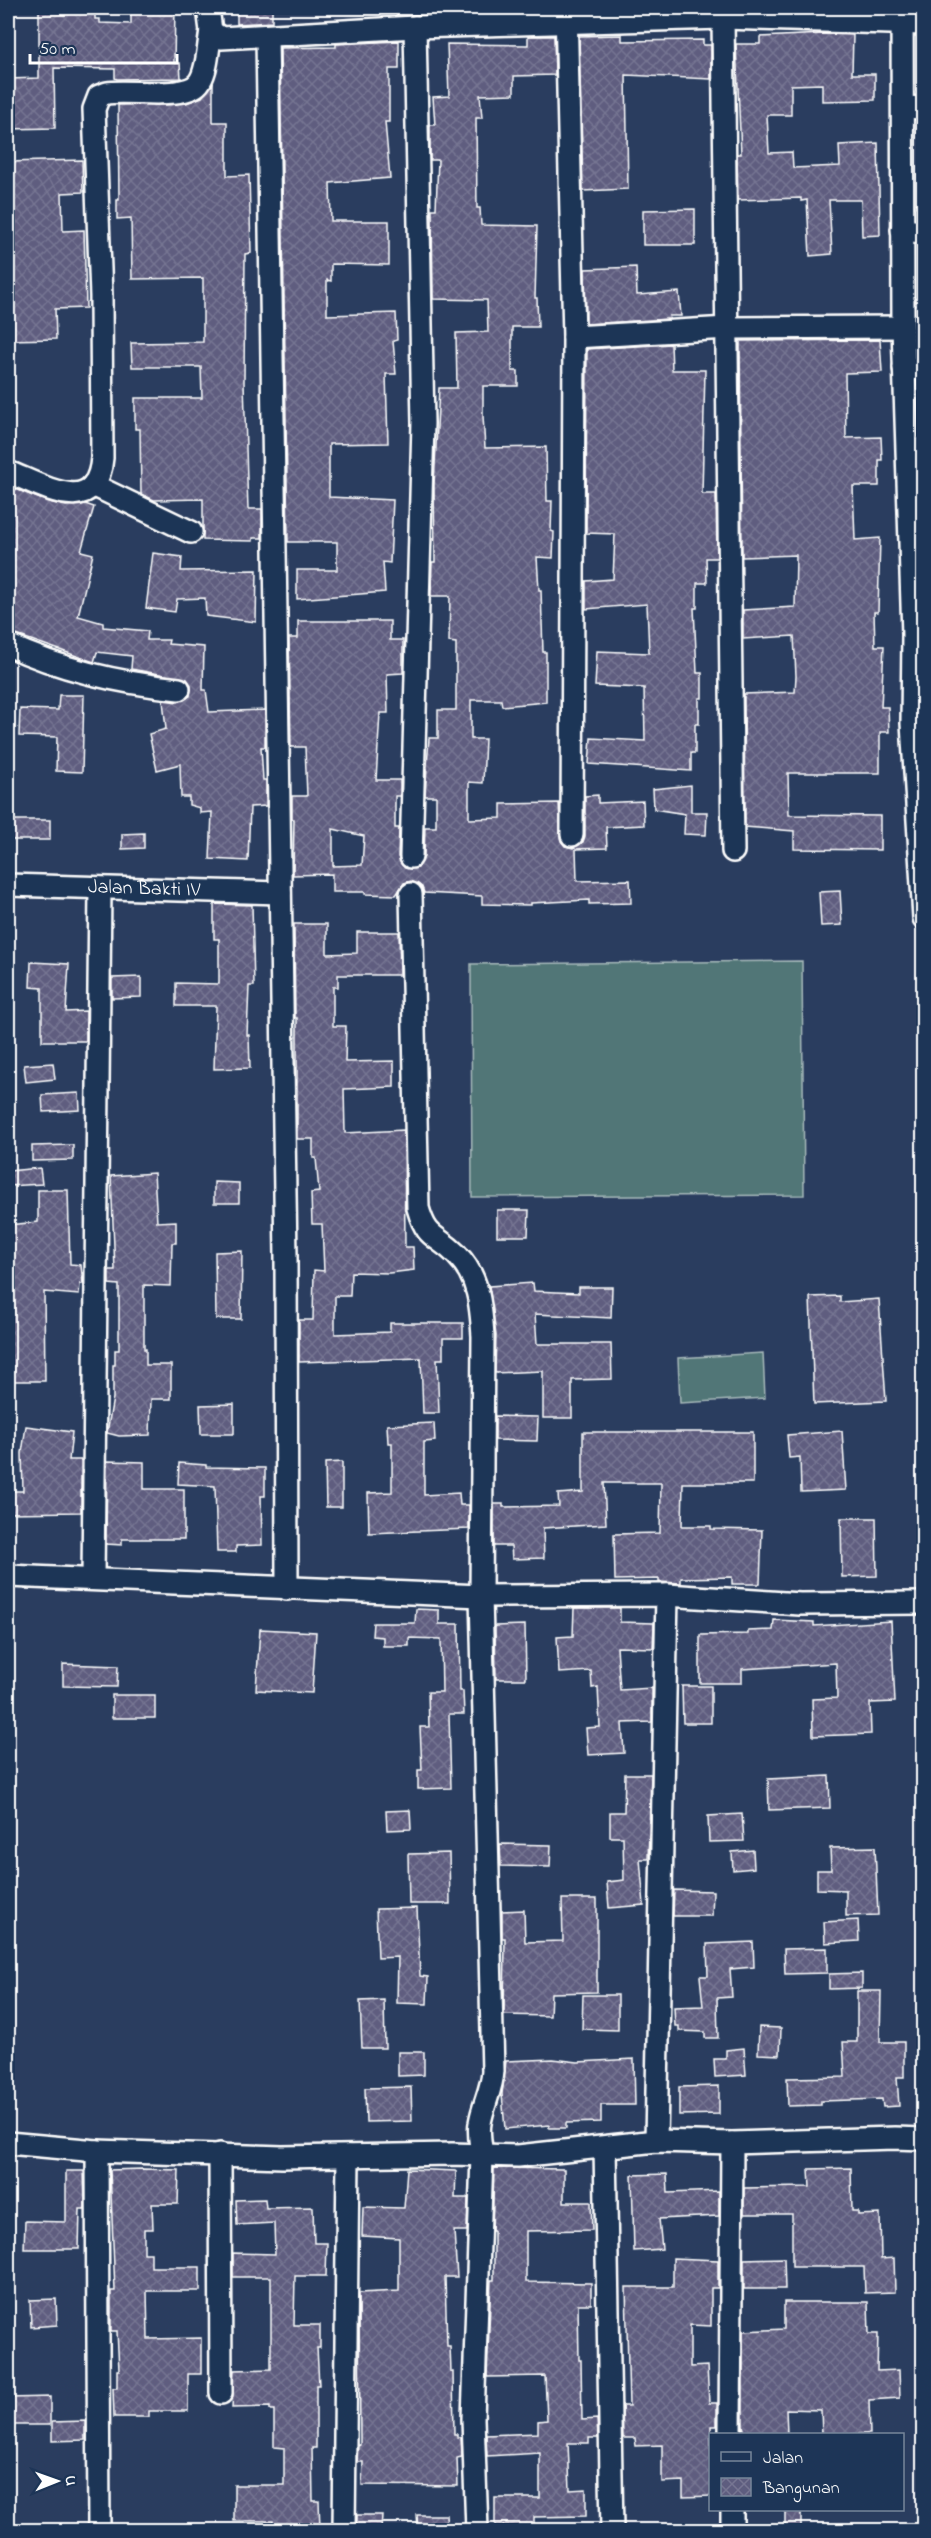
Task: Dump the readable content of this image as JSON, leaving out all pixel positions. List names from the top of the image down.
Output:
{
  "streets": {
    "street": ["Jalan Bakti IV"]
  },
  "legend": ["Jalan", "Bangunan"],
  "scale_bar": "50 m",
  "north": "right"
}
